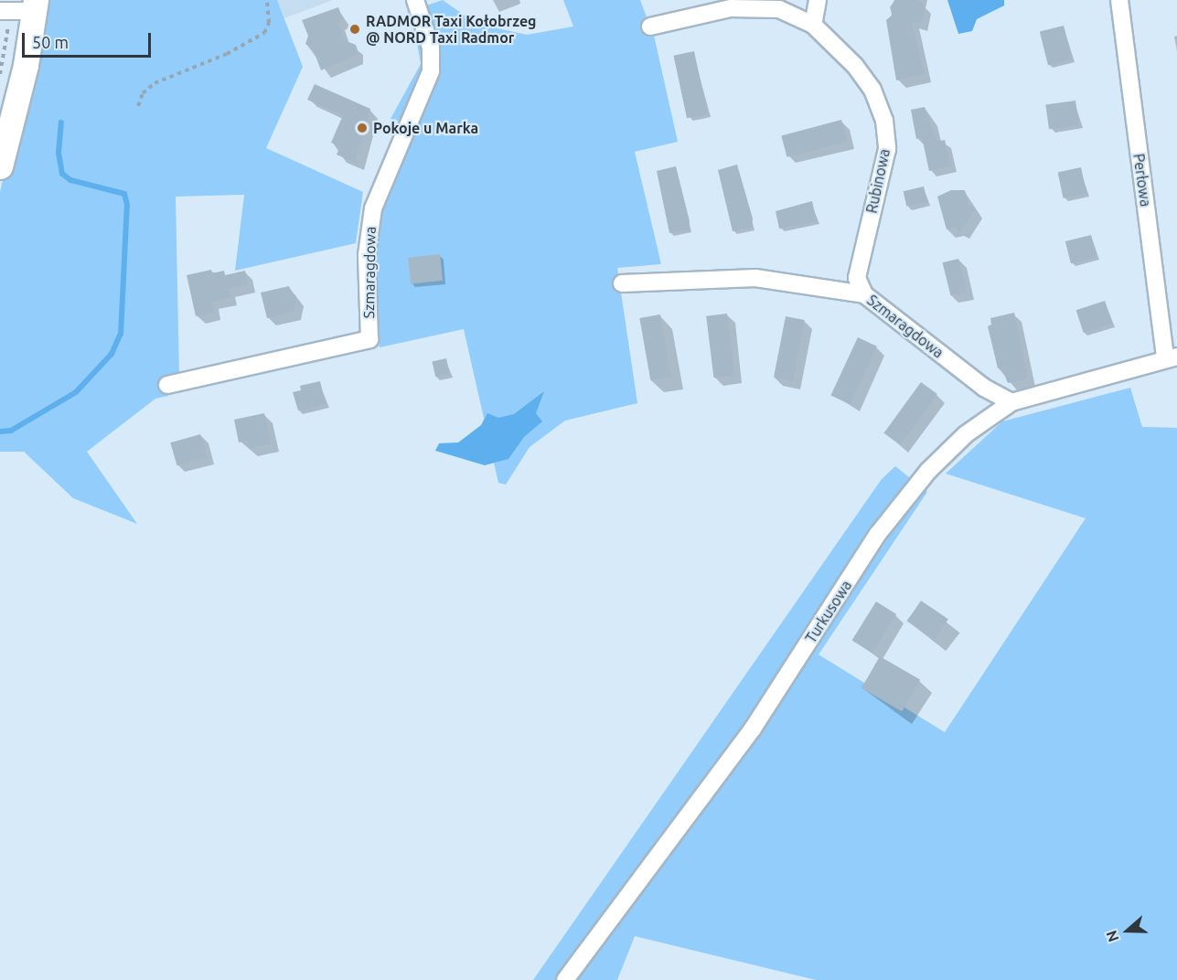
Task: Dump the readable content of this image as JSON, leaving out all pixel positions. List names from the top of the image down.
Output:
{
  "streets": {
    "street": [
      "Perłowa",
      "Rubinowa",
      "Szmaragdowa",
      "Turkusowa"
    ]
  },
  "crossings": [
    ["Perłowa", "Turkusowa"],
    ["Rubinowa", "Szmaragdowa"],
    ["Szmaragdowa", "Turkusowa"]
  ],
  "places": ["RADMOR Taxi Kołobrzeg @ NORD Taxi Radmor", "Pokoje u Marka"],
  "scale_bar": "50 m",
  "north": "left"
}
